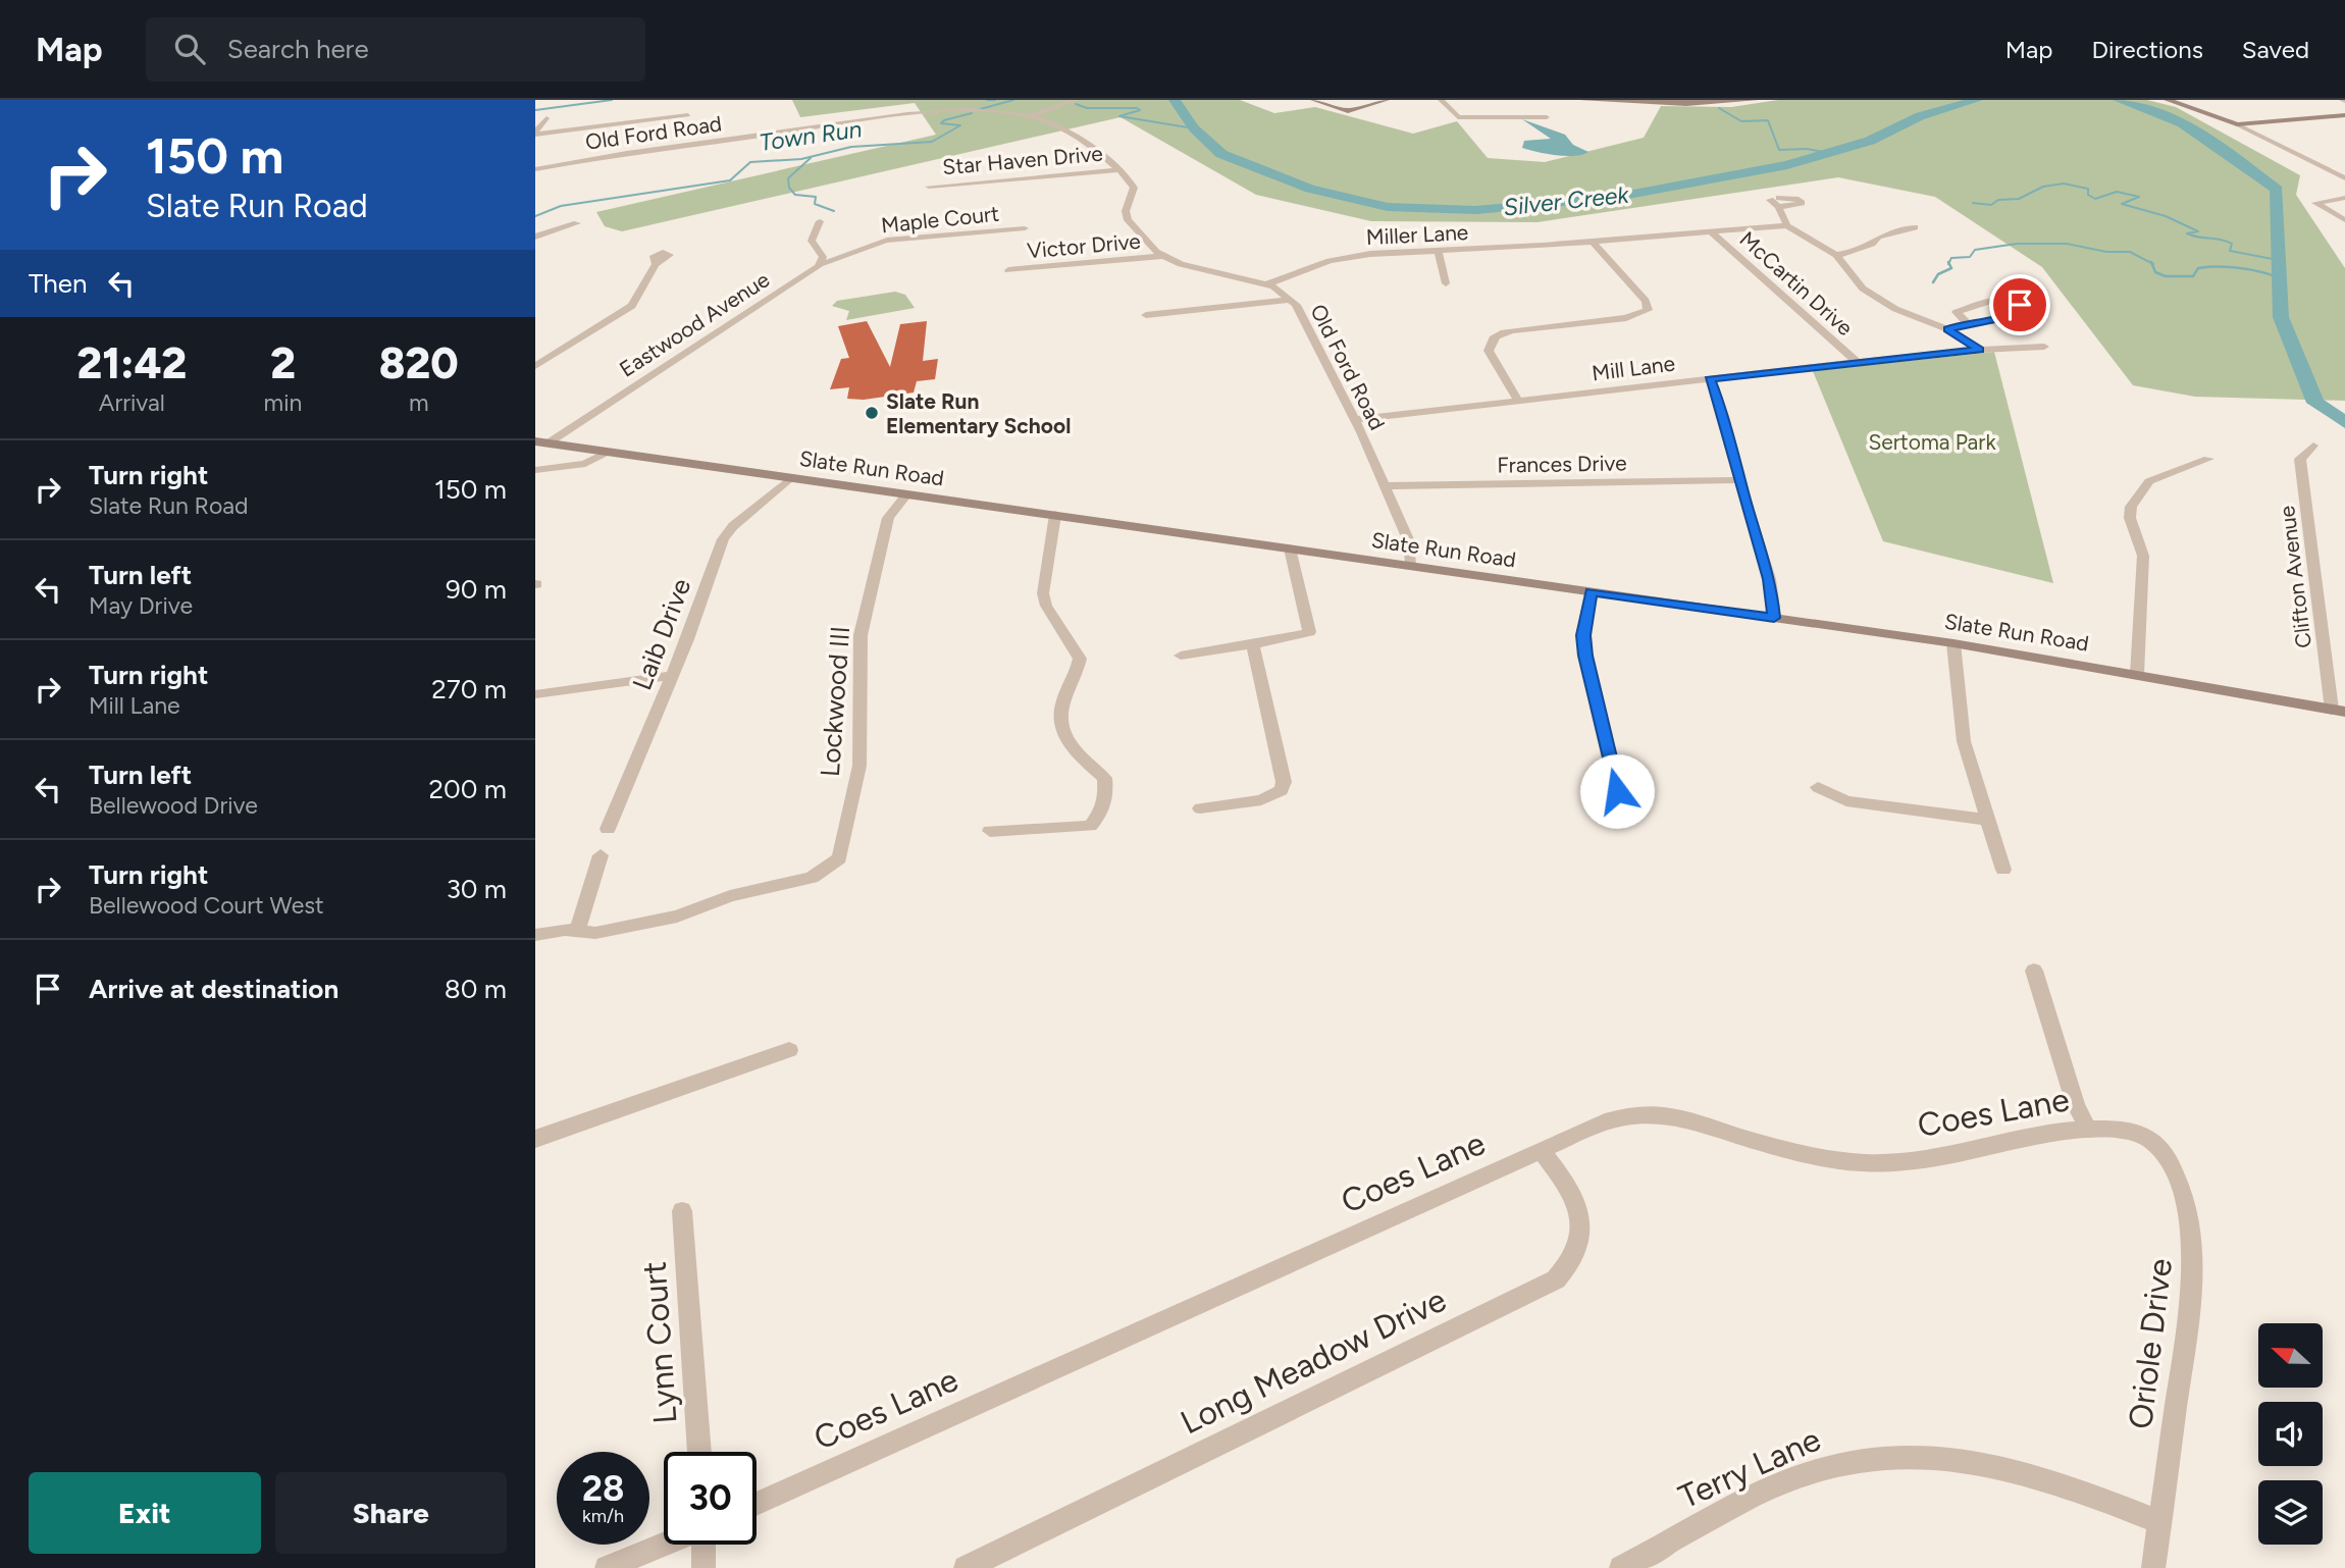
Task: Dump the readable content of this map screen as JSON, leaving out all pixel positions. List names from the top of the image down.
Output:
{
  "streets": {
    "street": [
      "Old Ford Road",
      "Star Haven Drive",
      "Maple Court",
      "Miller Lane",
      "Victor Drive",
      "McCartin Drive",
      "Eastwood Avenue",
      "Mill Lane",
      "Frances Drive",
      "Slate Run Road",
      "Clifton Avenue",
      "Laib Drive",
      "Lockwood III",
      "Coes Lane",
      "Lynn Court",
      "Oriole Drive",
      "Long Meadow Drive",
      "Terry Lane"
    ]
  },
  "crossings": [
    ["Old Ford Road", "Star Haven Drive"],
    ["Old Ford Road", "Miller Lane"],
    ["Old Ford Road", "Victor Drive"],
    ["Old Ford Road", "Mill Lane"],
    ["Old Ford Road", "Frances Drive"],
    ["Old Ford Road", "Slate Run Road"],
    ["Maple Court", "Eastwood Avenue"],
    ["Miller Lane", "McCartin Drive"],
    ["McCartin Drive", "Mill Lane"],
    ["Eastwood Avenue", "Slate Run Road"],
    ["Slate Run Road", "Clifton Avenue"],
    ["Slate Run Road", "Laib Drive"],
    ["Slate Run Road", "Lockwood III"],
    ["Coes Lane", "Oriole Drive"],
    ["Coes Lane", "Long Meadow Drive"],
    ["Oriole Drive", "Terry Lane"]
  ],
  "water": ["Town Run", "Silver Creek"],
  "parks": ["Sertoma Park"],
  "places": ["Slate Run Elementary School"],
  "north": "left",
  "page": {
    "header": "Map",
    "search": "Search here",
    "nav": ["Map", "Directions", "Saved"],
    "turn": ["150 m", "Slate Run Road"],
    "then": "Then",
    "eta": [
      "21:42",
      "Arrival",
      "2",
      "min",
      "820",
      "m"
    ],
    "list": [
      {
        "name": "Turn right",
        "note": "Slate Run Road",
        "value": "150 m"
      },
      {
        "name": "Turn left",
        "note": "May Drive",
        "value": "90 m"
      },
      {
        "name": "Turn right",
        "note": "Mill Lane",
        "value": "270 m"
      },
      {
        "name": "Turn left",
        "note": "Bellewood Drive",
        "value": "200 m"
      },
      {
        "name": "Turn right",
        "note": "Bellewood Court West",
        "value": "30 m"
      },
      {
        "name": "Arrive at destination",
        "value": "80 m"
      }
    ],
    "speed": "28 km/h",
    "limit": "30",
    "buttons": ["Exit", "Share"]
  }
}
